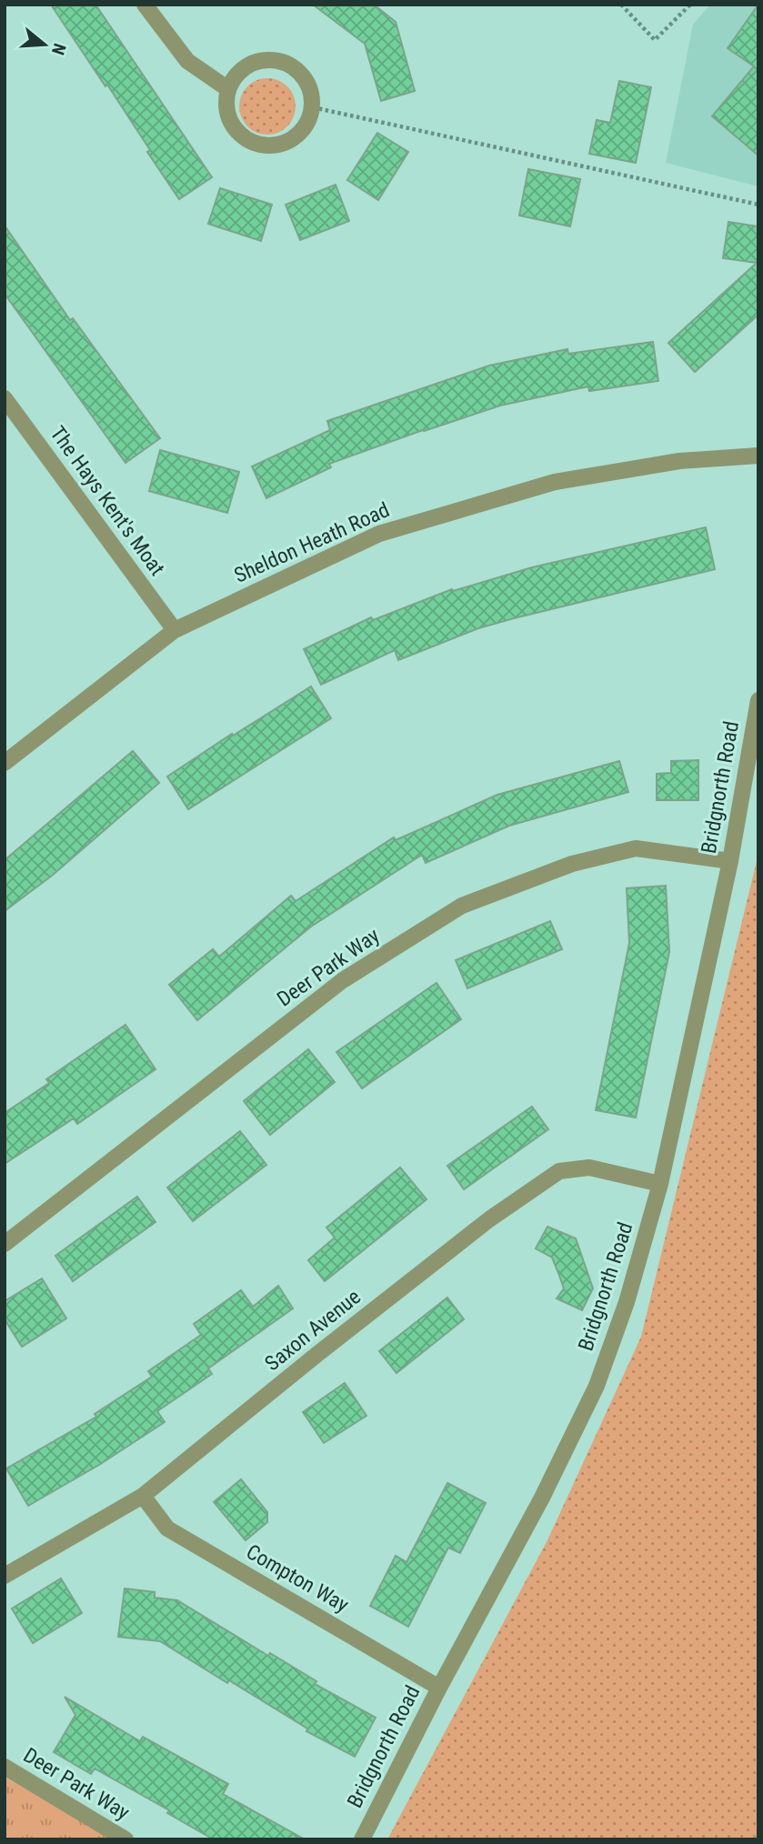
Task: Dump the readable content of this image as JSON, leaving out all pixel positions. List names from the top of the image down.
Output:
{
  "streets": {
    "street": [
      "The Hays Kent's Moat",
      "Sheldon Heath Road",
      "Bridgnorth Road",
      "Deer Park Way",
      "Saxon Avenue",
      "Compton Way"
    ]
  },
  "crossings": [
    ["The Hays Kent's Moat", "Sheldon Heath Road"],
    ["Bridgnorth Road", "Deer Park Way"],
    ["Bridgnorth Road", "Saxon Avenue"],
    ["Bridgnorth Road", "Compton Way"],
    ["Saxon Avenue", "Compton Way"]
  ],
  "north": "right"
}
